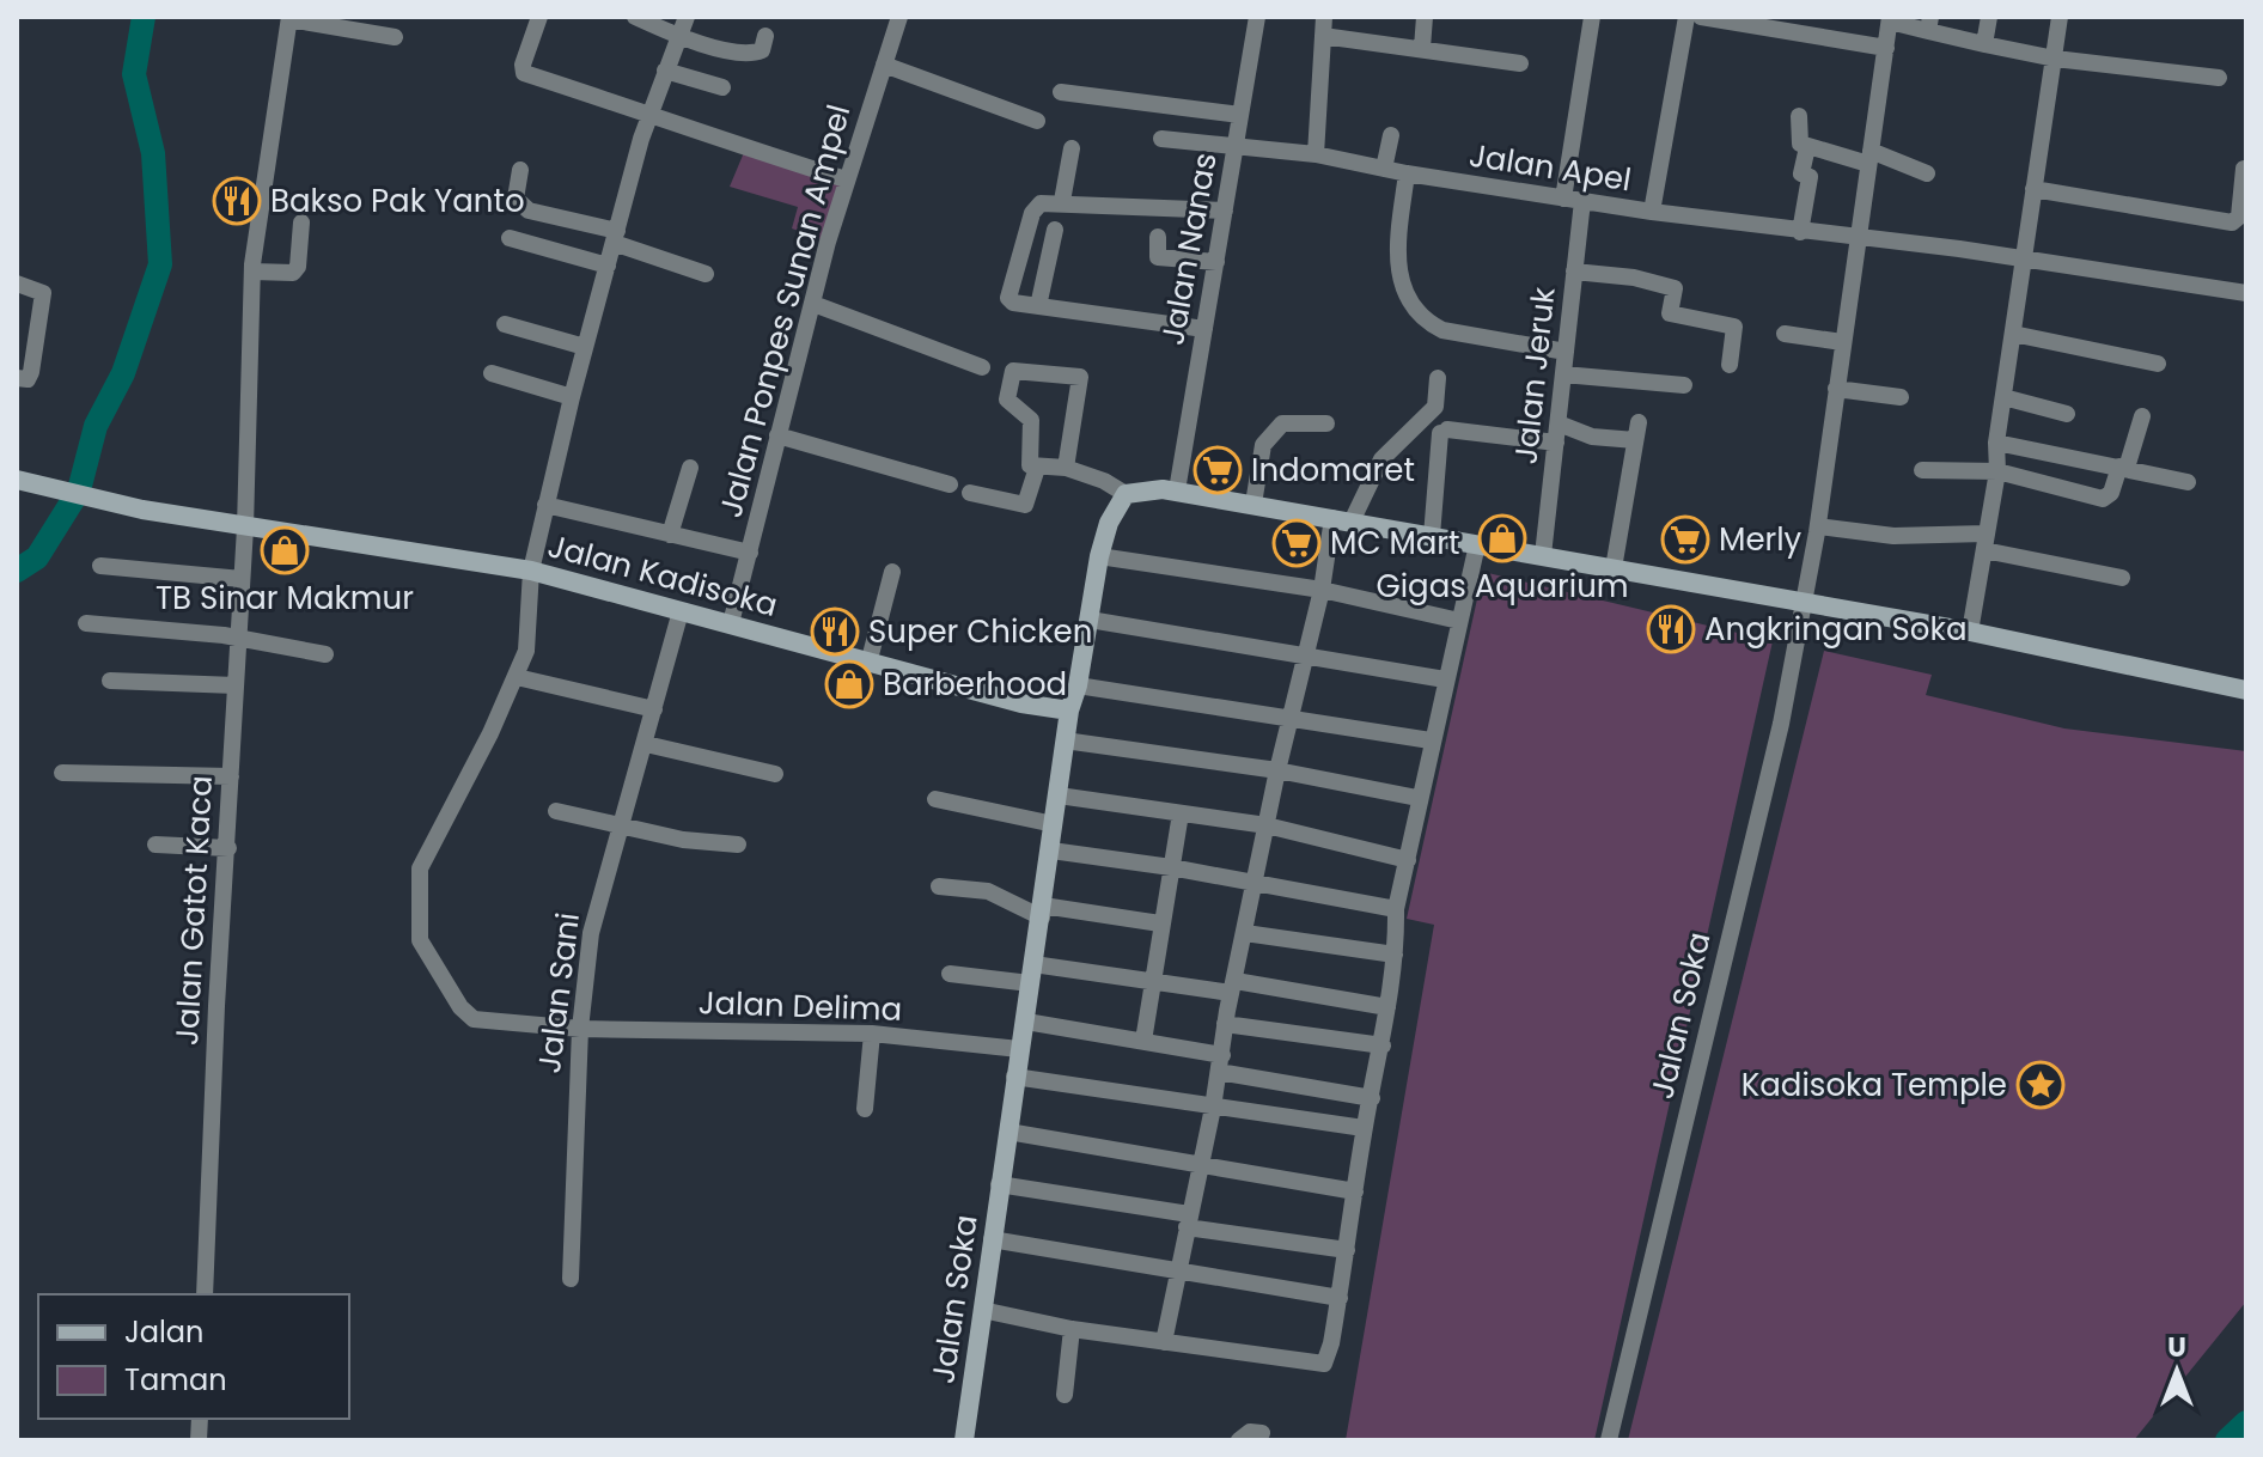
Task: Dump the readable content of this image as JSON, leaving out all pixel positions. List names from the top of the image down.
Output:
{
  "streets": {
    "street": [
      "Jalan Apel",
      "Jalan Nanas",
      "Jalan Ponpes Sunan Ampel",
      "Jalan Jeruk",
      "Jalan Kadisoka",
      "Jalan Gatot Kaca",
      "Jalan Sani",
      "Jalan Delima",
      "Jalan Soka"
    ]
  },
  "crossings": [
    ["Jalan Apel", "Jalan Nanas"],
    ["Jalan Apel", "Jalan Jeruk"],
    ["Jalan Apel", "Jalan Soka"],
    ["Jalan Ponpes Sunan Ampel", "Jalan Kadisoka"],
    ["Jalan Kadisoka", "Jalan Gatot Kaca"],
    ["Jalan Kadisoka", "Jalan Sani"],
    ["Jalan Kadisoka", "Jalan Soka"],
    ["Jalan Sani", "Jalan Delima"],
    ["Jalan Delima", "Jalan Soka"]
  ],
  "places": {
    "restaurant": ["Bakso Pak Yanto", "Angkringan Soka", "Super Chicken"],
    "supermarket": ["Indomaret", "Merly", "MC Mart"],
    "shop": ["Gigas Aquarium", "TB Sinar Makmur", "Barberhood"],
    "place": ["Kadisoka Temple"]
  },
  "legend": ["Jalan", "Taman"],
  "north": "top"
}
